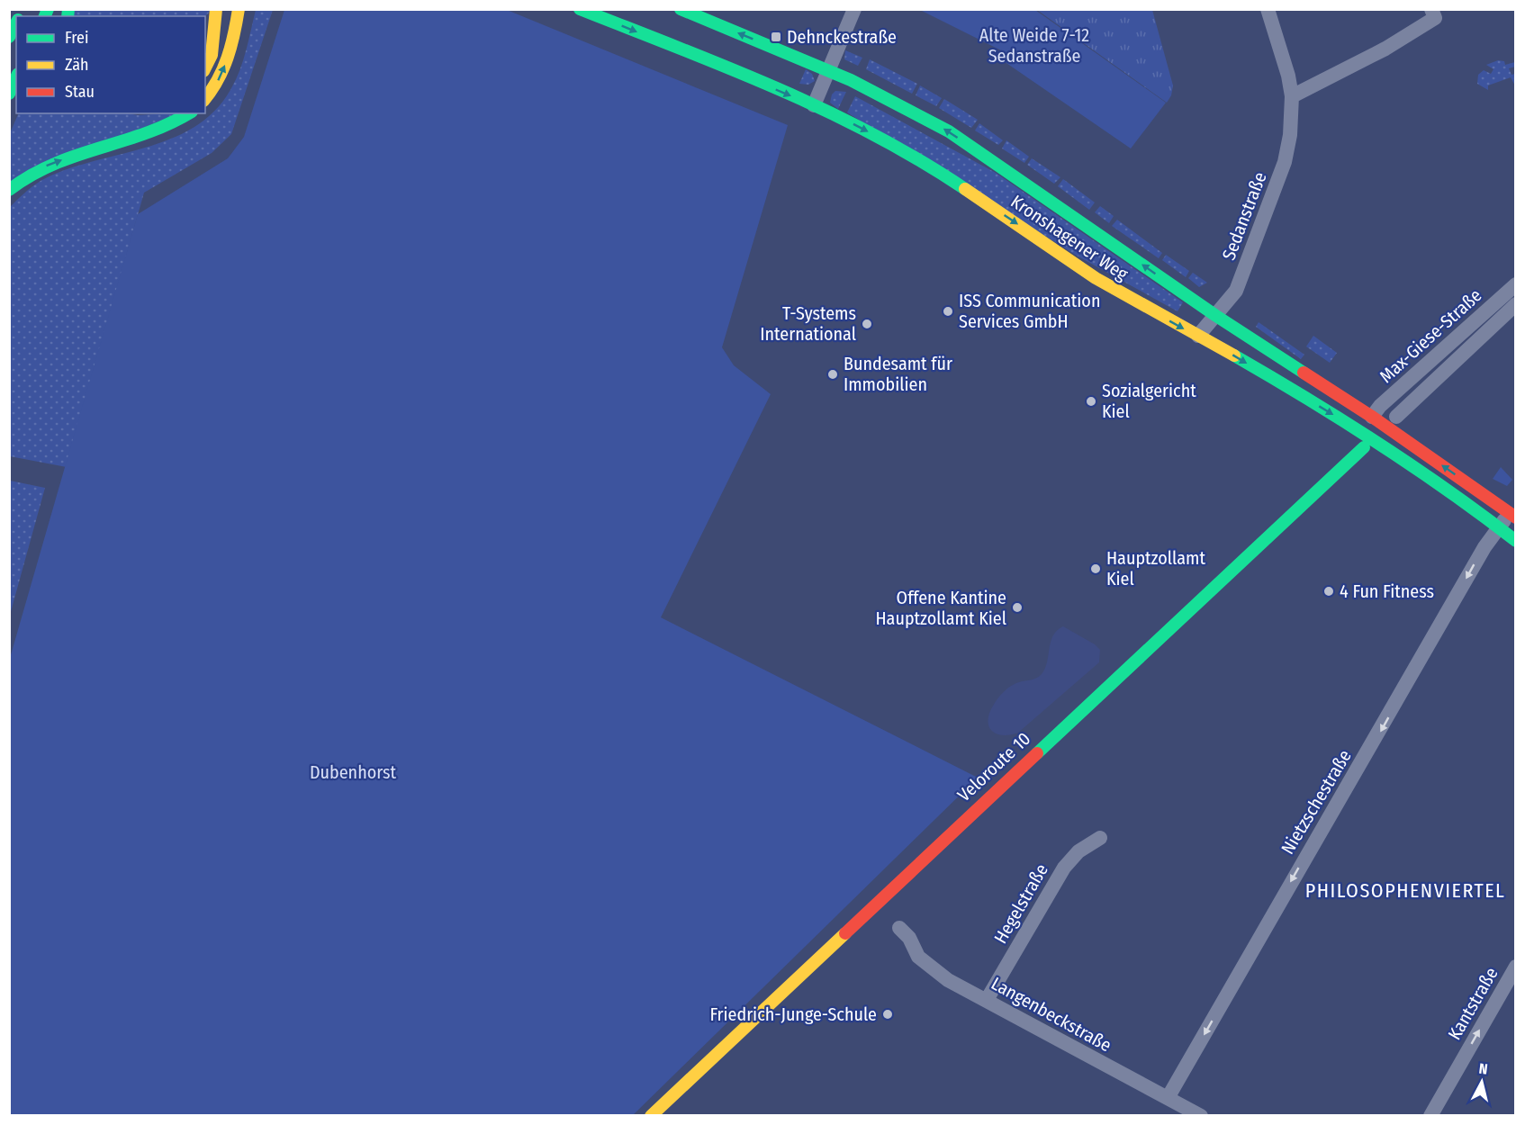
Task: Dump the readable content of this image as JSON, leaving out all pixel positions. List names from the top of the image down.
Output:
{
  "streets": {
    "main road": ["Kronshagener Weg", "Veloroute 10"],
    "street": [
      "Sedanstraße",
      "Max-Giese-Straße",
      "Nietzschestraße",
      "Hegelstraße",
      "Kantstraße",
      "Langenbeckstraße"
    ]
  },
  "crossings": [
    ["Sedanstraße", "Kronshagener Weg"],
    ["Kronshagener Weg", "Max-Giese-Straße"],
    ["Kronshagener Weg", "Nietzschestraße"],
    ["Nietzschestraße", "Langenbeckstraße"],
    ["Hegelstraße", "Langenbeckstraße"]
  ],
  "one_way": ["Nietzschestraße", "Kantstraße"],
  "districts": ["PHILOSOPHENVIERTEL"],
  "parks": ["Alte Weide 7-12 Sedanstraße", "Dubenhorst"],
  "places": {
    "transit": ["Dehnckestraße"],
    "other": [
      "ISS Communication Services GmbH",
      "T-Systems International",
      "Bundesamt für Immobilien",
      "Sozialgericht Kiel",
      "Hauptzollamt Kiel",
      "4 Fun Fitness",
      "Offene Kantine Hauptzollamt Kiel",
      "Friedrich-Junge-Schule"
    ]
  },
  "legend": ["Frei", "Zäh", "Stau"],
  "north": "top"
}
